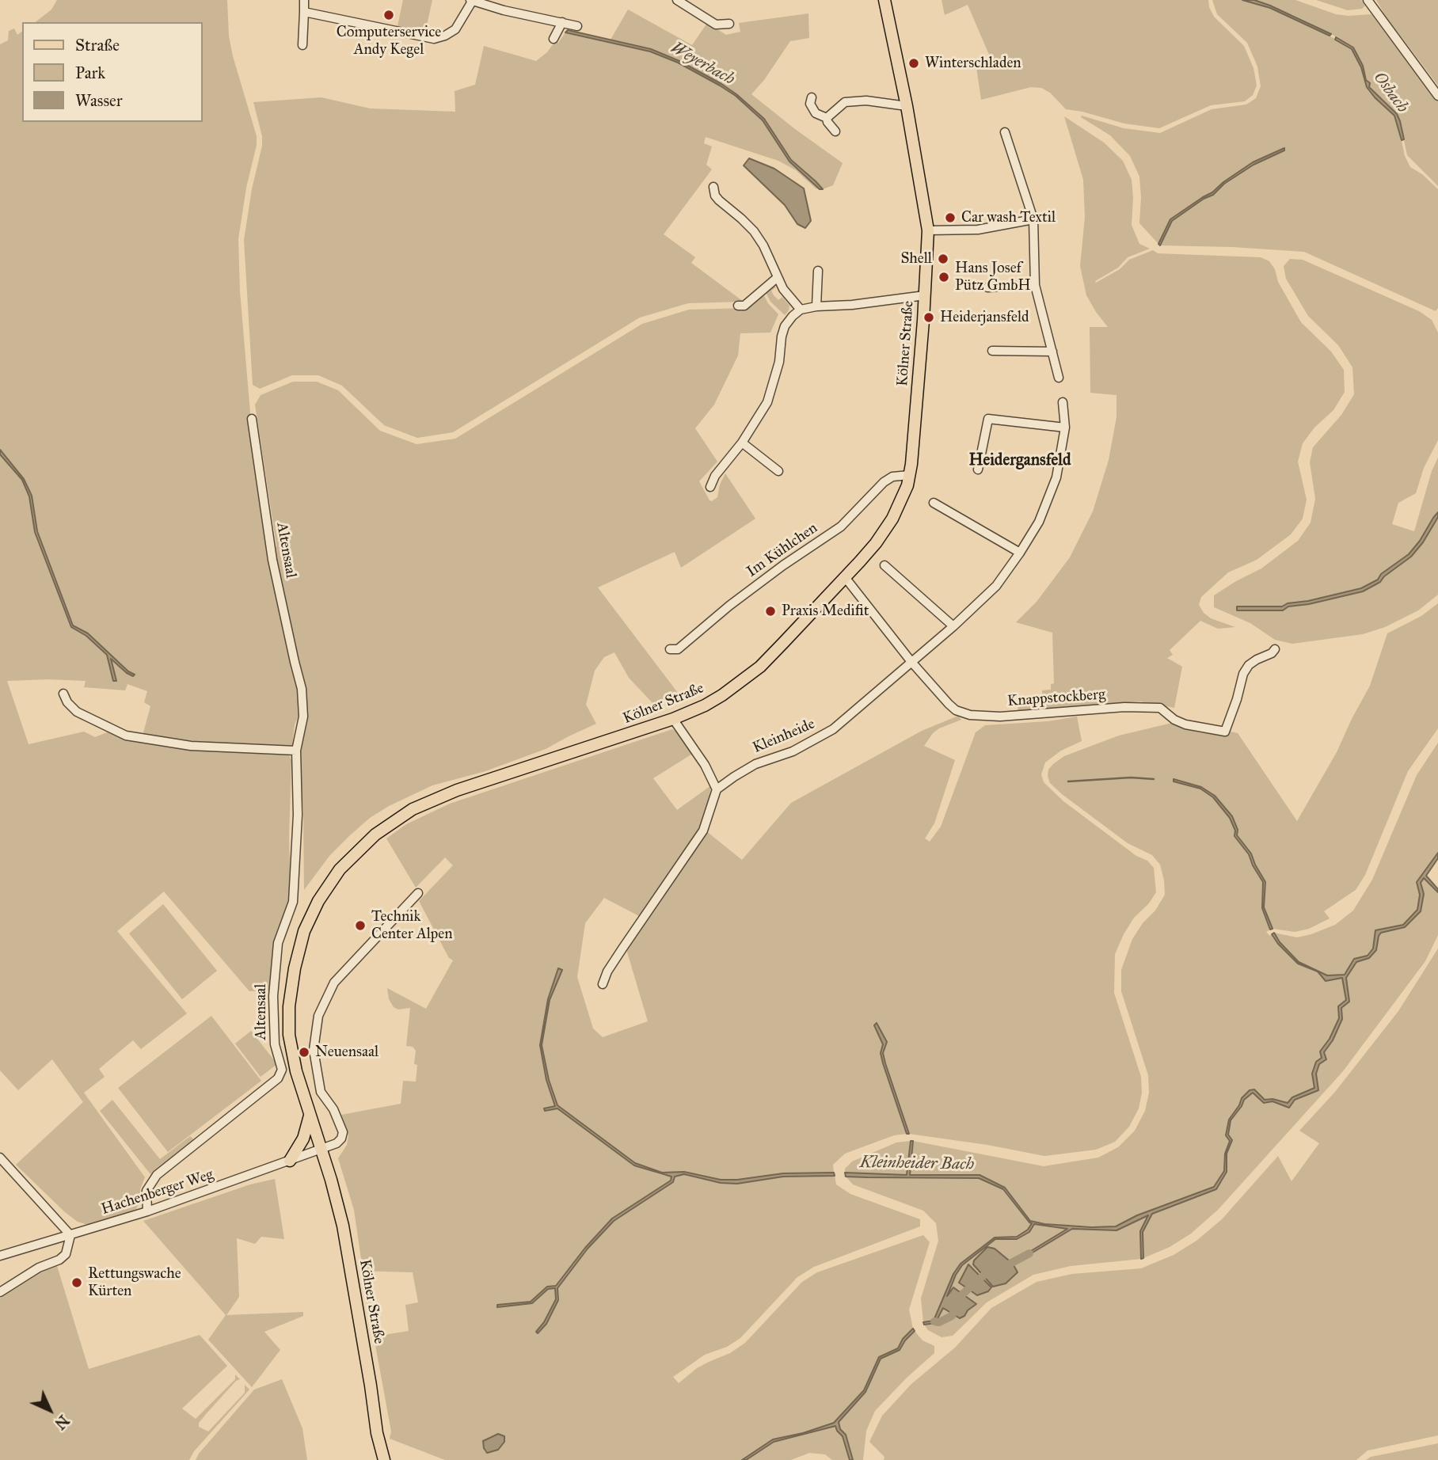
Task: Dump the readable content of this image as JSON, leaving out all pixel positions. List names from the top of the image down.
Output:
{
  "streets": {
    "main road": ["Kölner Straße"],
    "street": [
      "Altensaal",
      "Im Kühlchen",
      "Knappstockberg",
      "Kleinheide",
      "Hachenberger Weg"
    ]
  },
  "crossings": [
    ["Kölner Straße", "Im Kühlchen"],
    ["Kölner Straße", "Knappstockberg"],
    ["Kölner Straße", "Hachenberger Weg"],
    ["Altensaal", "Hachenberger Weg"],
    ["Knappstockberg", "Kleinheide"]
  ],
  "districts": ["Heidergansfeld"],
  "water": ["Weyerbach", "Osbach", "Kleinheider Bach"],
  "places": [
    "Computerservice Andy Kegel",
    "Winterschladen",
    "Car wash Textil",
    "Shell",
    "Hans Josef Pütz GmbH",
    "Heiderjansfeld",
    "Praxis Medifit",
    "Technik Center Alpen",
    "Neuensaal",
    "Rettungswache Kürten"
  ],
  "legend": ["Straße", "Park", "Wasser"],
  "north": "bottom right"
}
